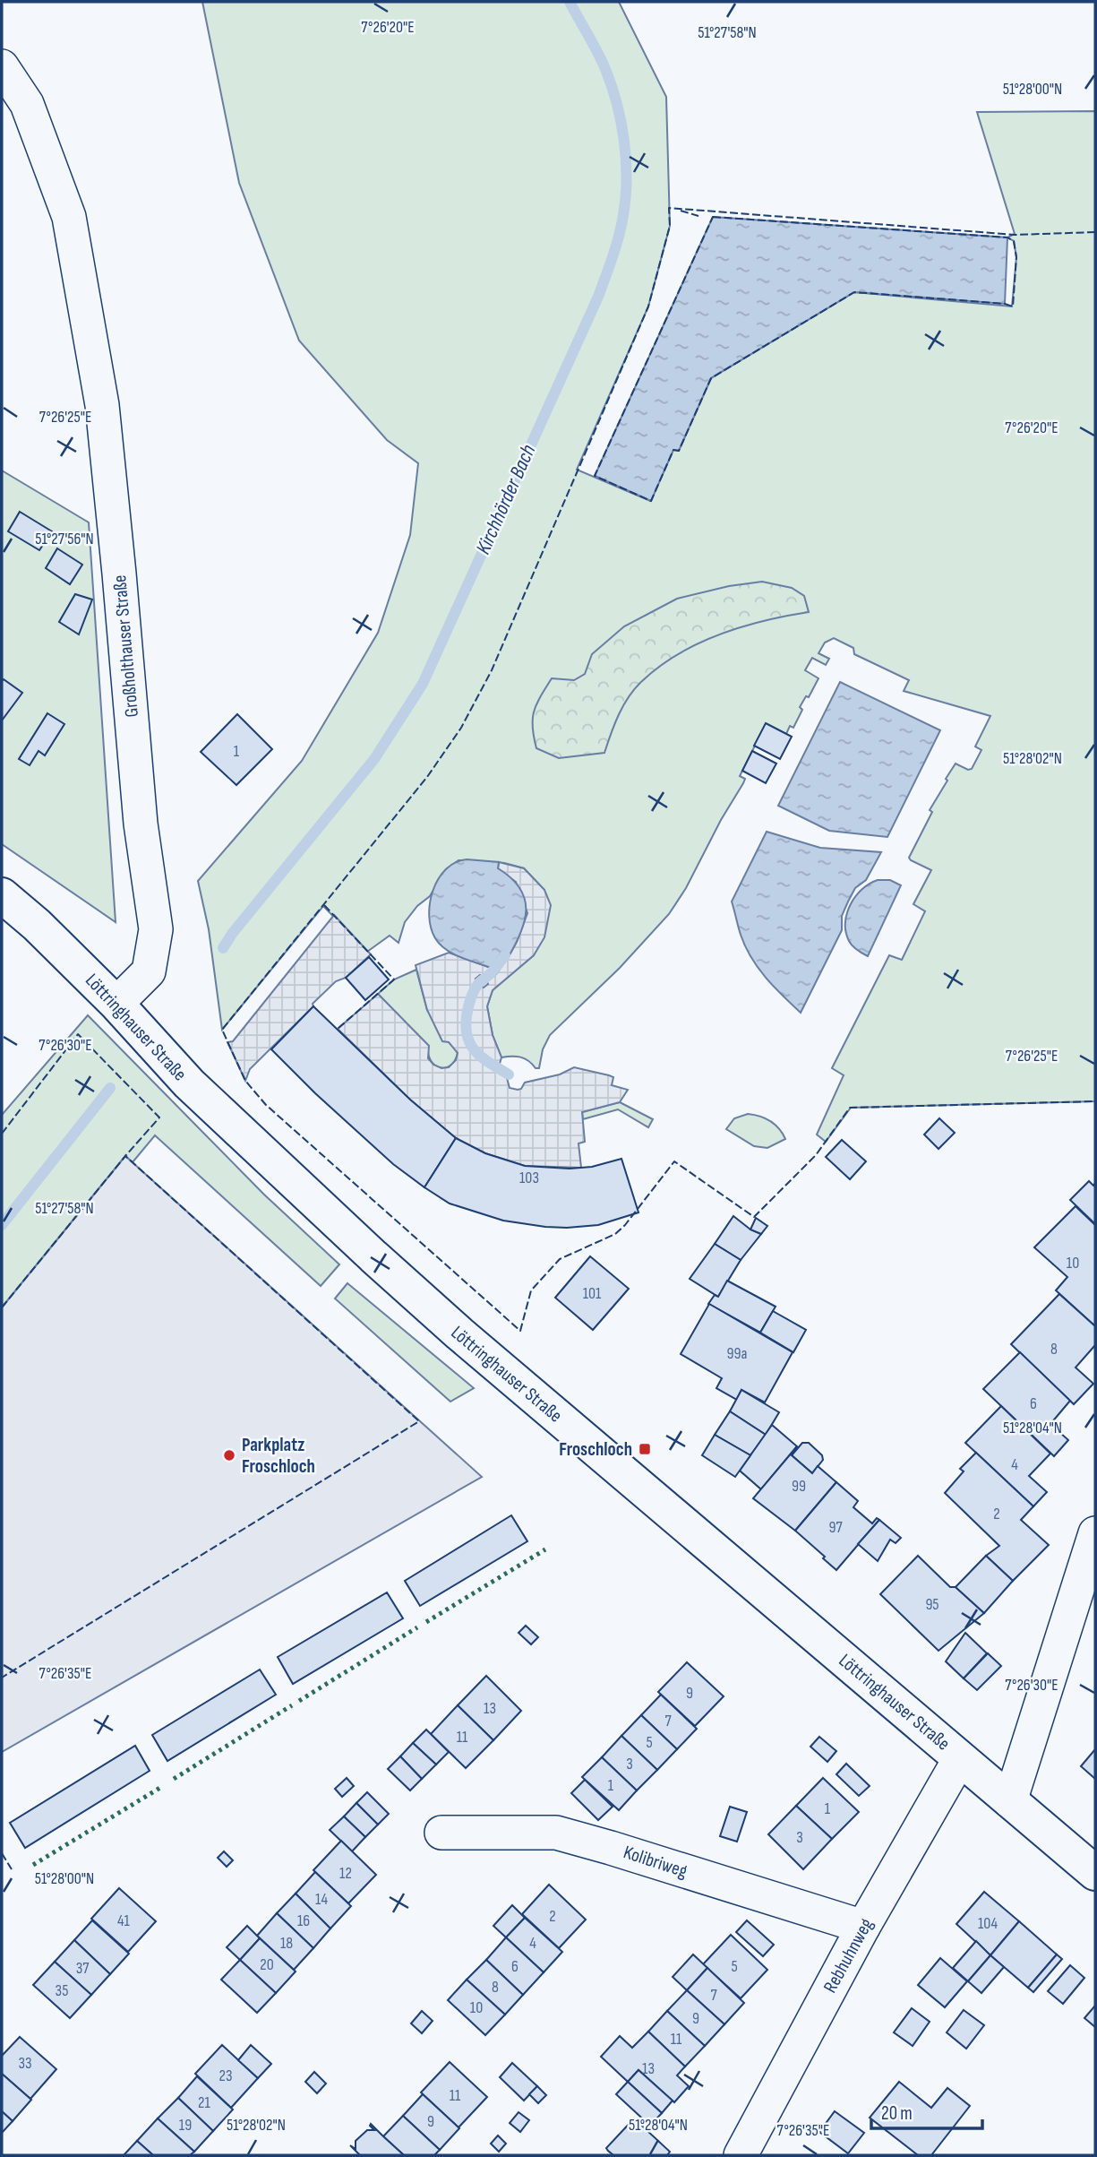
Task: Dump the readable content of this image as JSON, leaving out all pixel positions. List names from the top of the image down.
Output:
{
  "streets": {
    "street": [
      "Großholthauser Straße",
      "Löttringhauser Straße",
      "Kolibriweg",
      "Rebhuhnweg"
    ]
  },
  "crossings": [
    ["Großholthauser Straße", "Löttringhauser Straße"],
    ["Löttringhauser Straße", "Rebhuhnweg"],
    ["Kolibriweg", "Rebhuhnweg"]
  ],
  "water": ["Kirchhörder Bach"],
  "places": {
    "transit": ["Froschloch"],
    "other": ["Parkplatz Froschloch"]
  },
  "house_numbers": [
    "1",
    "103",
    "10",
    "101",
    "8",
    "99a",
    "6",
    "4",
    "99",
    "2",
    "97",
    "95",
    "9",
    "13",
    "7",
    "11",
    "5",
    "3",
    "1",
    "1",
    "3",
    "12",
    "14",
    "2",
    "41",
    "16",
    "104",
    "18",
    "4",
    "20",
    "6",
    "5",
    "37",
    "8",
    "35",
    "7",
    "10",
    "9",
    "11",
    "33",
    "13",
    "23",
    "11",
    "21",
    "9",
    "19"
  ],
  "scale_bar": "20 m",
  "coordinates": [
    "7°26'20\"E",
    "51°27'58\"N",
    "51°28'00\"N",
    "7°26'25\"E",
    "51°27'56\"N",
    "51°28'02\"N",
    "7°26'30\"E",
    "51°28'04\"N",
    "7°26'35\"E"
  ]
}
